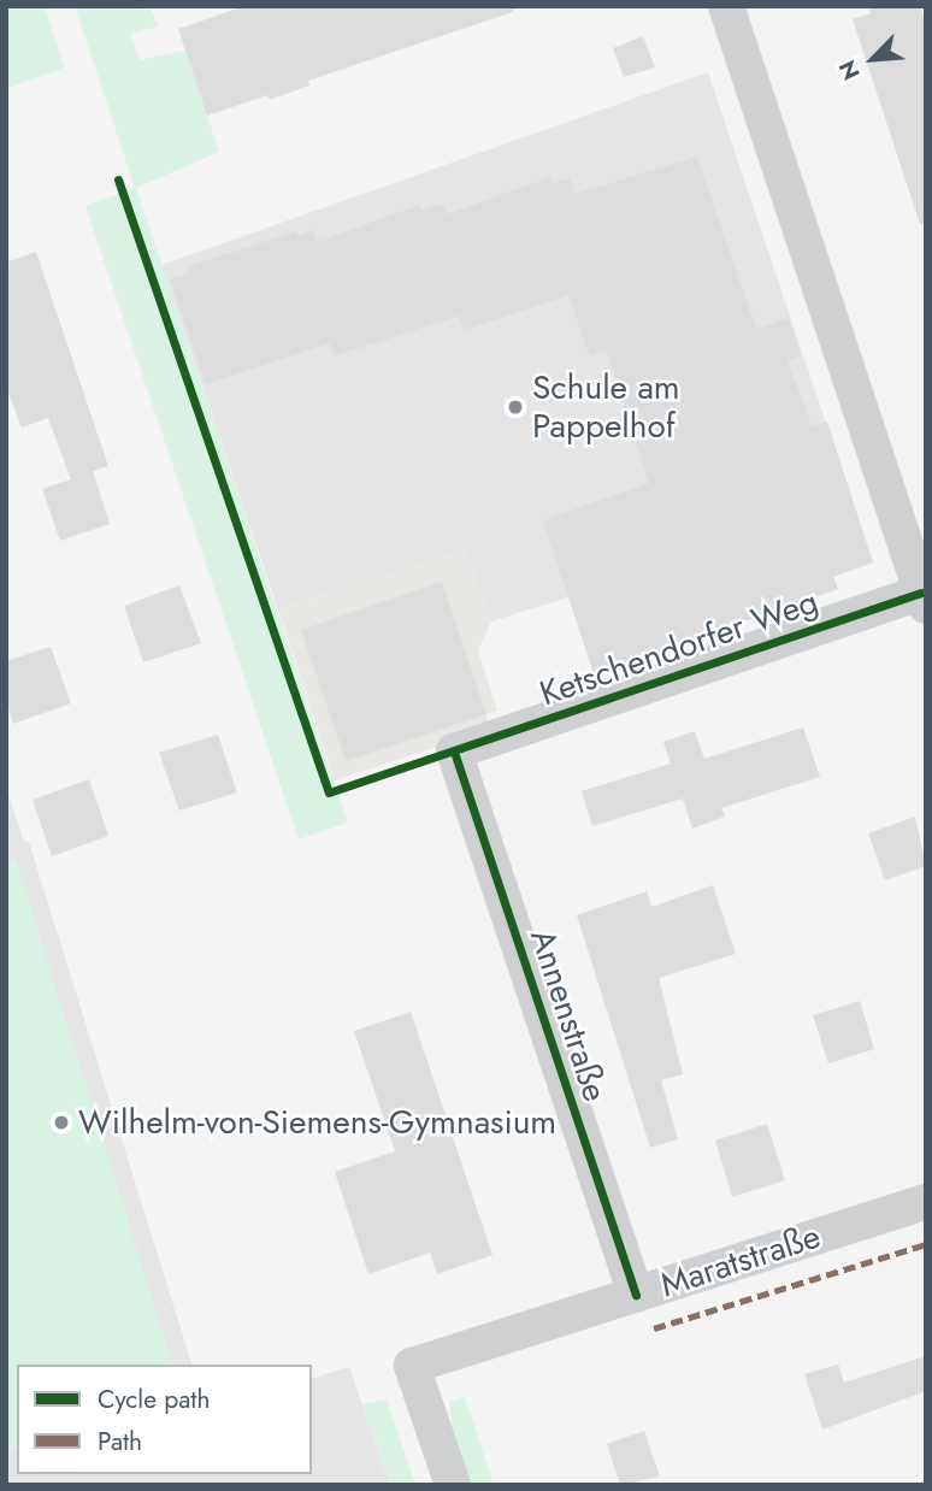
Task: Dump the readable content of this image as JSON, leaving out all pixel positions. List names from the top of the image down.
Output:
{
  "streets": {
    "street": ["Ketschendorfer Weg", "Annenstraße", "Maratstraße"]
  },
  "crossings": [
    ["Ketschendorfer Weg", "Annenstraße"],
    ["Annenstraße", "Maratstraße"]
  ],
  "places": ["Schule am Pappelhof", "Wilhelm-von-Siemens-Gymnasium"],
  "legend": ["Cycle path", "Path"],
  "north": "bottom left"
}
